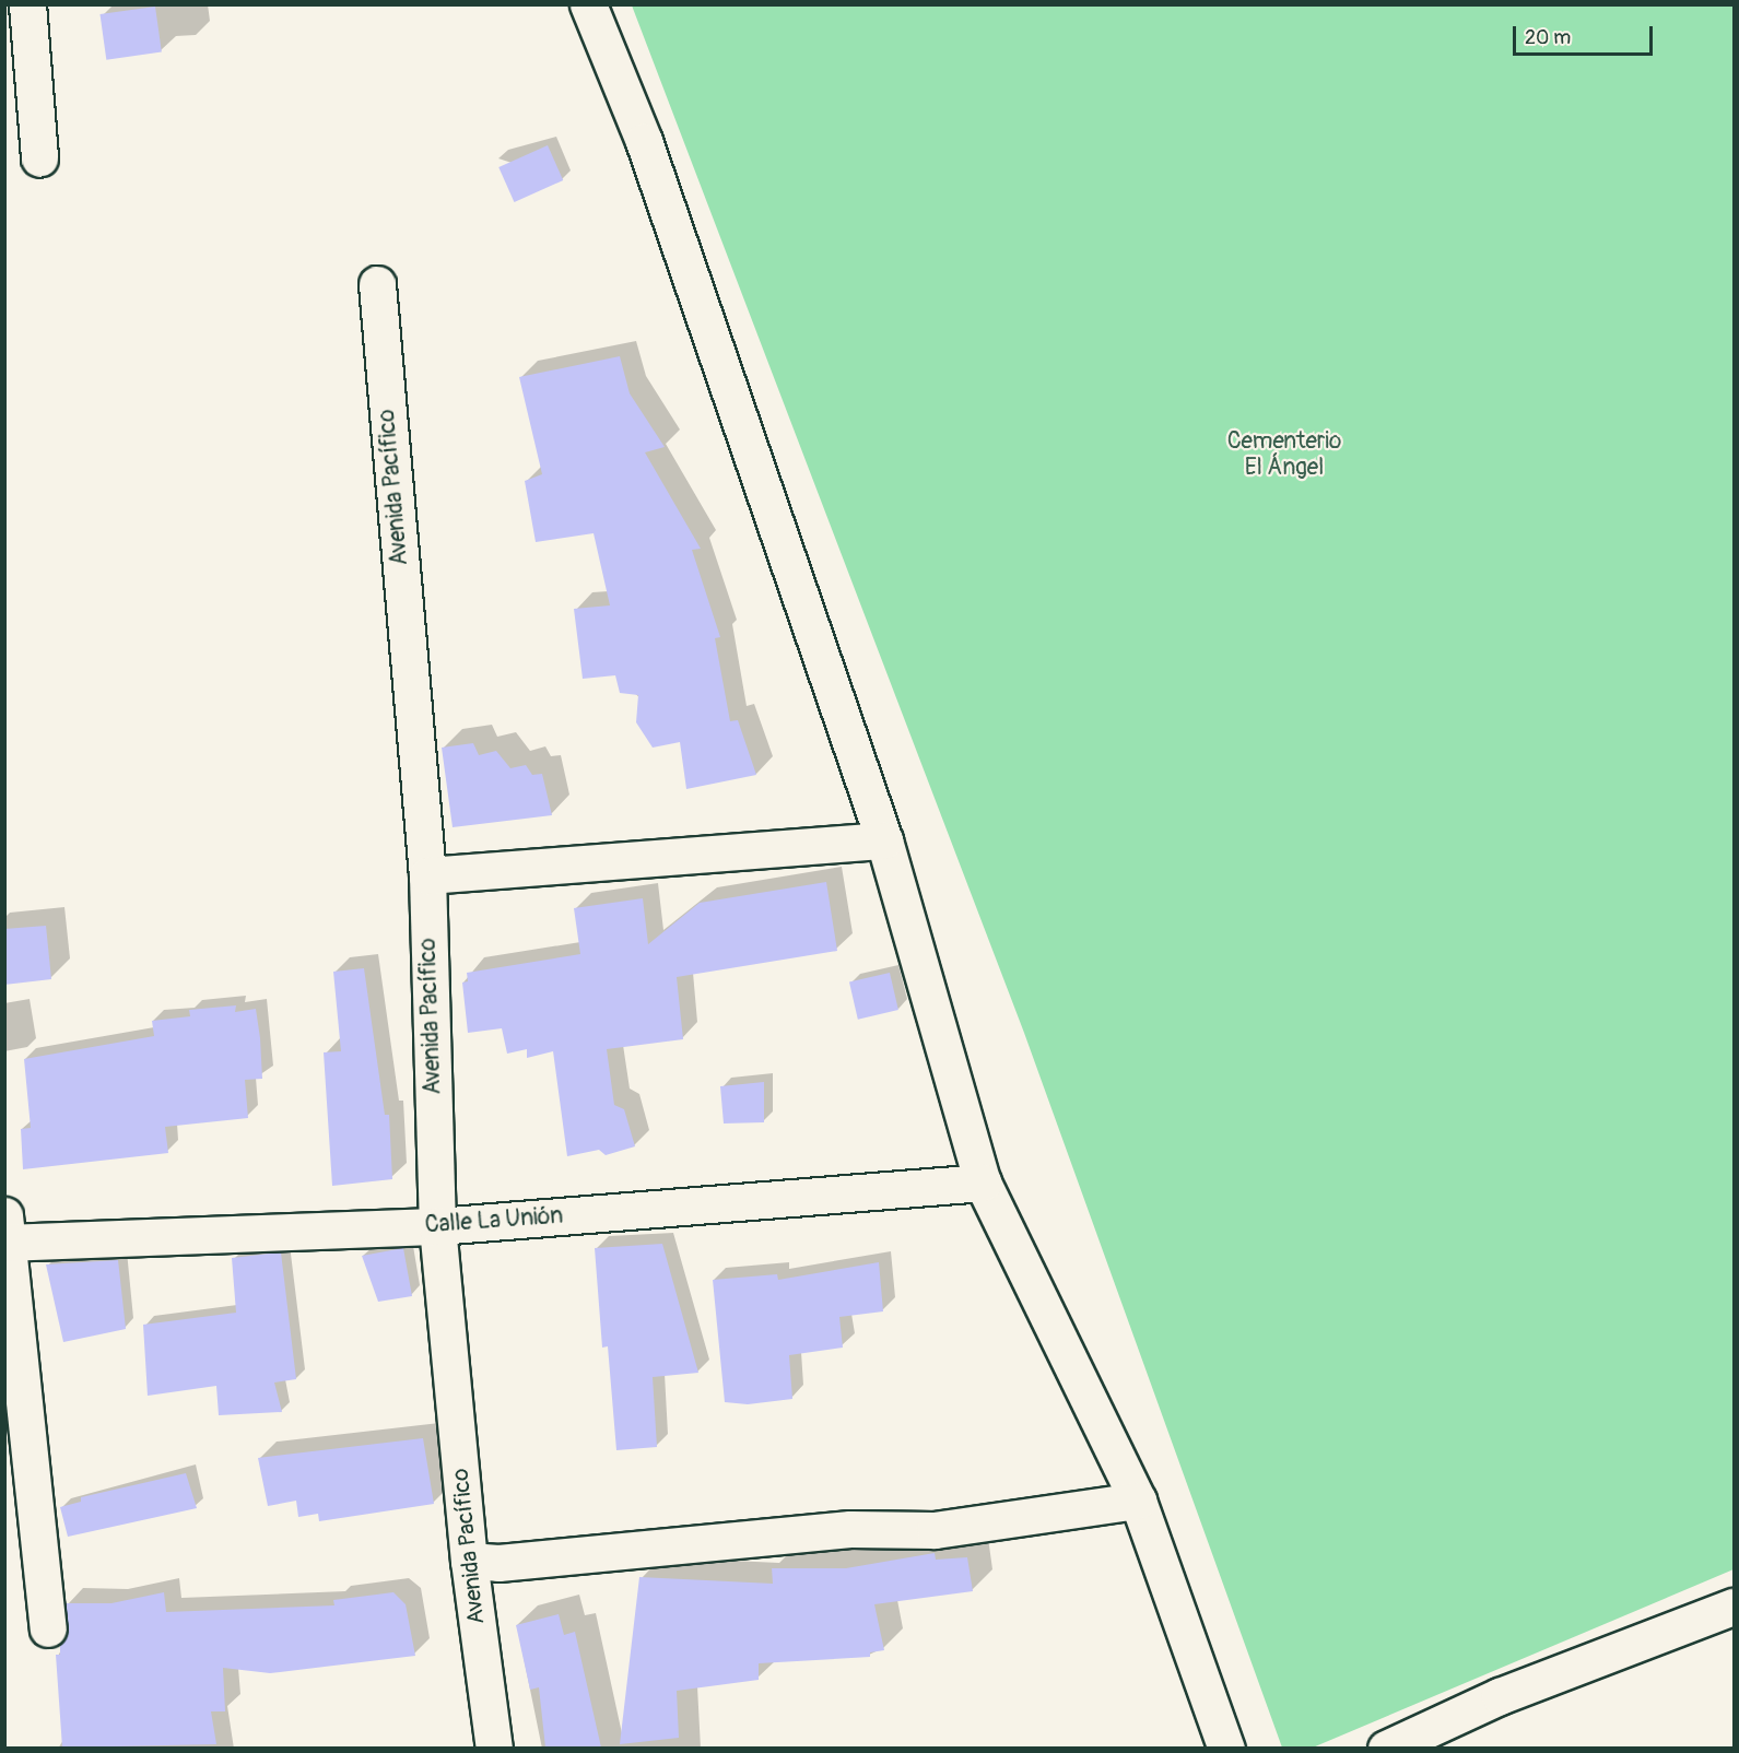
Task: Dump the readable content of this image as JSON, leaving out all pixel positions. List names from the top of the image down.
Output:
{
  "streets": {
    "street": ["Avenida Pacífico", "Calle La Unión"]
  },
  "crossings": [
    ["Avenida Pacífico", "Calle La Unión"]
  ],
  "parks": ["Cementerio El Ángel"],
  "scale_bar": "20 m"
}
